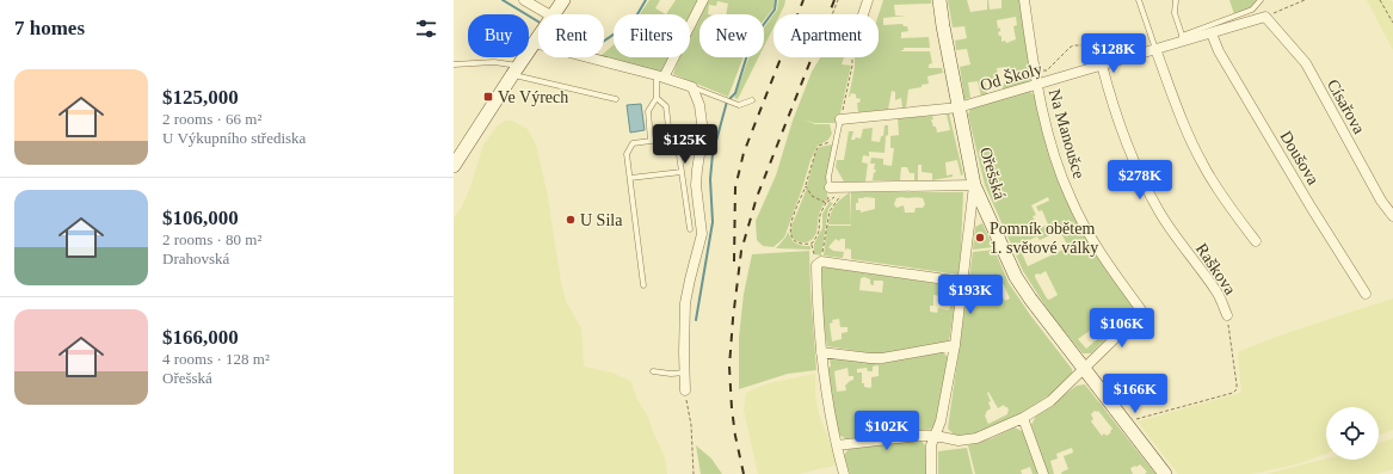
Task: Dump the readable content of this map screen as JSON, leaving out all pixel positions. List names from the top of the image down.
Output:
{
  "streets": {
    "street": [
      "Od Školy",
      "Císařova",
      "Na Manoušce",
      "Doušova",
      "Ořešská",
      "Raškova"
    ]
  },
  "crossings": [
    ["Od Školy", "Císařova"],
    ["Od Školy", "Na Manoušce"],
    ["Od Školy", "Doušova"],
    ["Od Školy", "Ořešská"],
    ["Od Školy", "Raškova"],
    ["Na Manoušce", "Ořešská"],
    ["Ořešská", "Raškova"]
  ],
  "places": {
    "transit": ["Ve Výrech"],
    "other": ["U Sila", "Pomník obětem 1. světové války"]
  },
  "page": {
    "heading": "7 homes",
    "chip": [
      "Buy",
      "Rent",
      "Filters",
      "New",
      "Apartment"
    ],
    "price": [
      "$128K",
      "$125K",
      "$278K",
      "$193K",
      "$106K",
      "$166K",
      "$102K"
    ],
    "list": [
      {
        "name": "$125,000",
        "note": "2 rooms · 66 m² · U Výkupního střediska"
      },
      {
        "name": "$106,000",
        "note": "2 rooms · 80 m² · Drahovská"
      },
      {
        "name": "$166,000",
        "note": "4 rooms · 128 m² · Ořešská"
      }
    ]
  }
}
